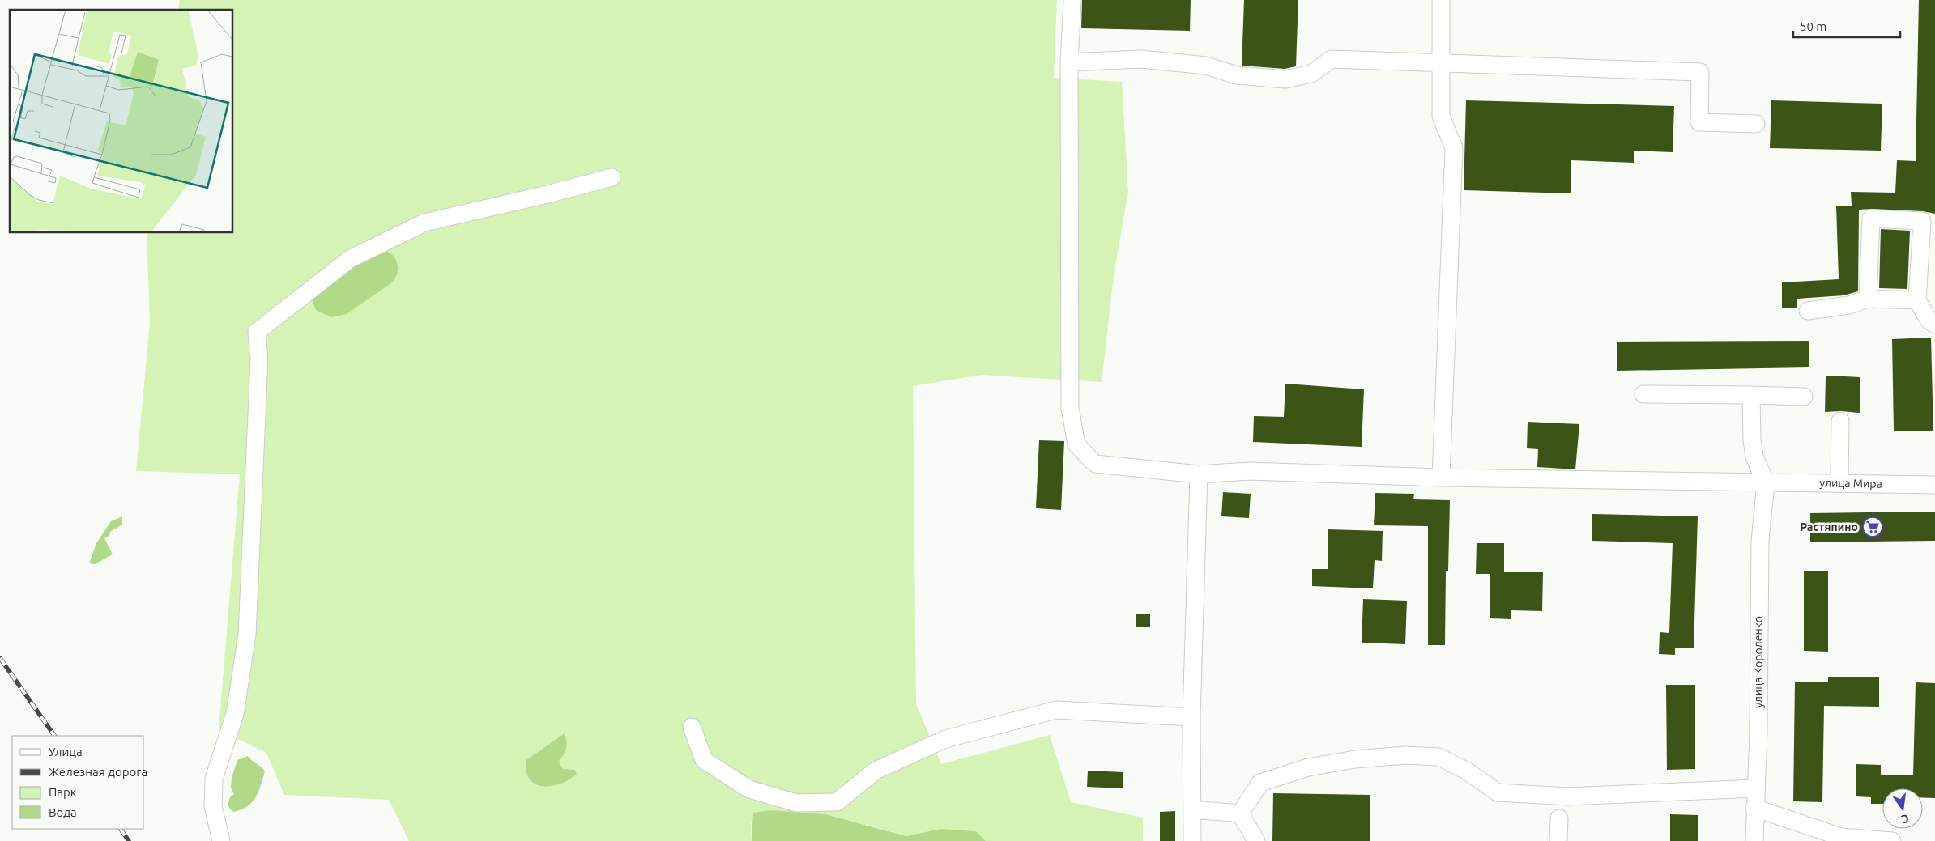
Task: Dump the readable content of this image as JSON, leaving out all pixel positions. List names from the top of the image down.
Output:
{
  "streets": {
    "street": ["улица Мира", "улица Короленко"]
  },
  "crossings": [
    ["улица Мира", "улица Короленко"]
  ],
  "places": {
    "supermarket": ["Растяпино"]
  },
  "legend": [
    "Улица",
    "Железная дорога",
    "Парк",
    "Вода"
  ],
  "scale_bar": "50 m",
  "north": "bottom"
}
